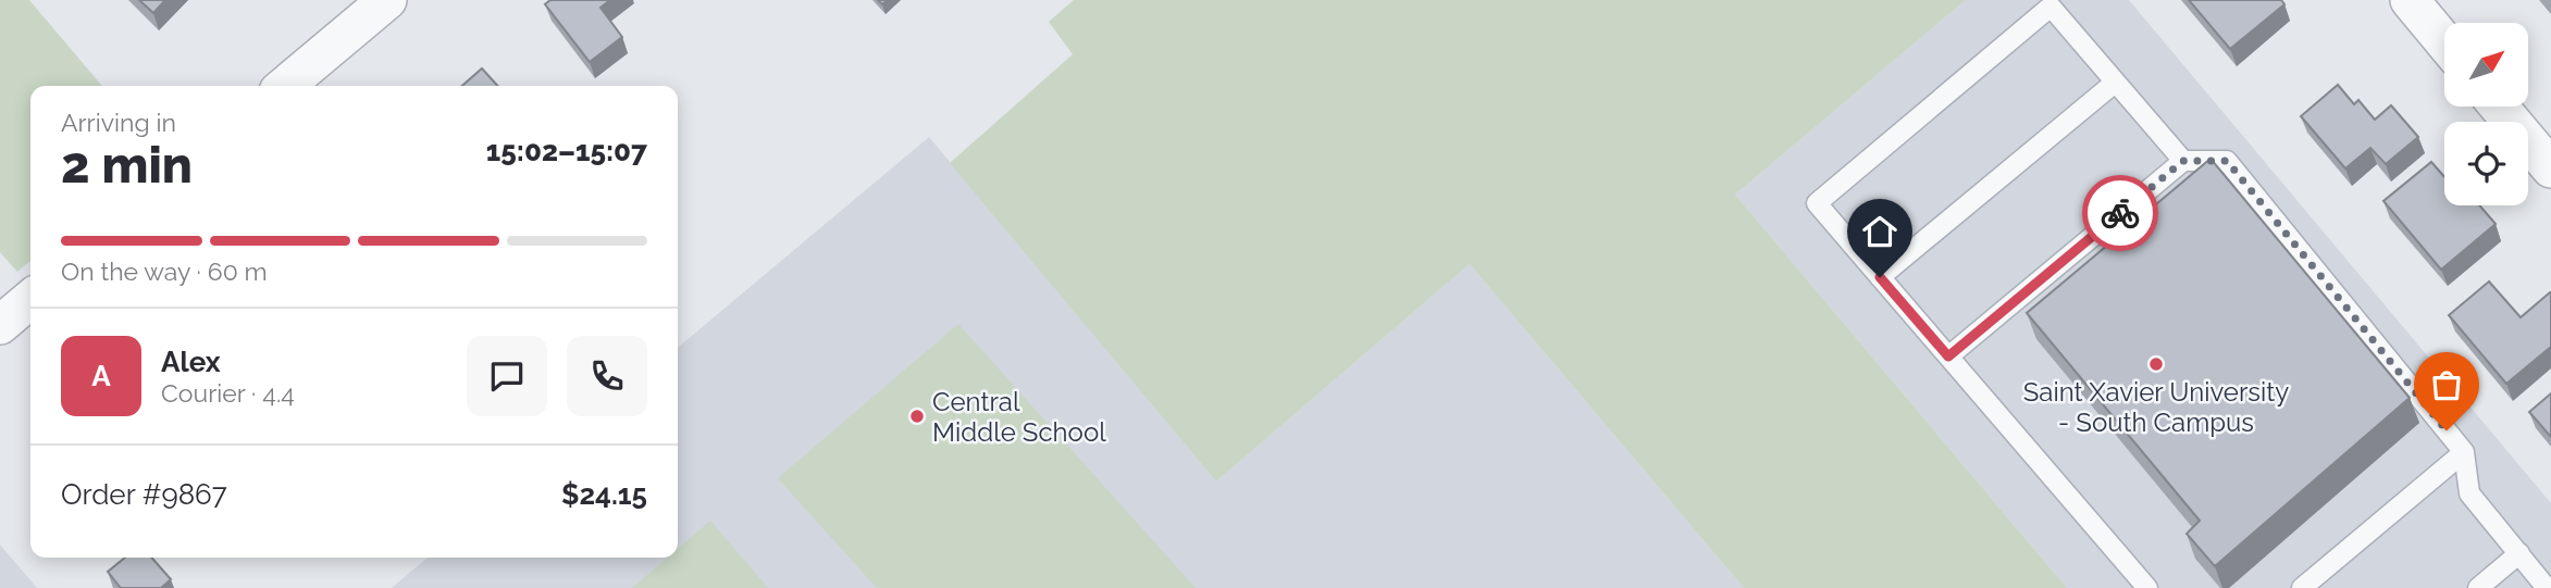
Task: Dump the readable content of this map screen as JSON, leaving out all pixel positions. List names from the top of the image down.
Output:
{
  "places": ["Saint Xavier University - South Campus", "Central Middle School"],
  "north": "top right",
  "page": {
    "heading": ["2 min", "Arriving in", "15:02–15:07"],
    "panel": [
      "Alex",
      "Courier · 4.4",
      "Order #9867",
      "$24.15"
    ],
    "bar": "On the way · 60 m",
    "round": "A"
  }
}
